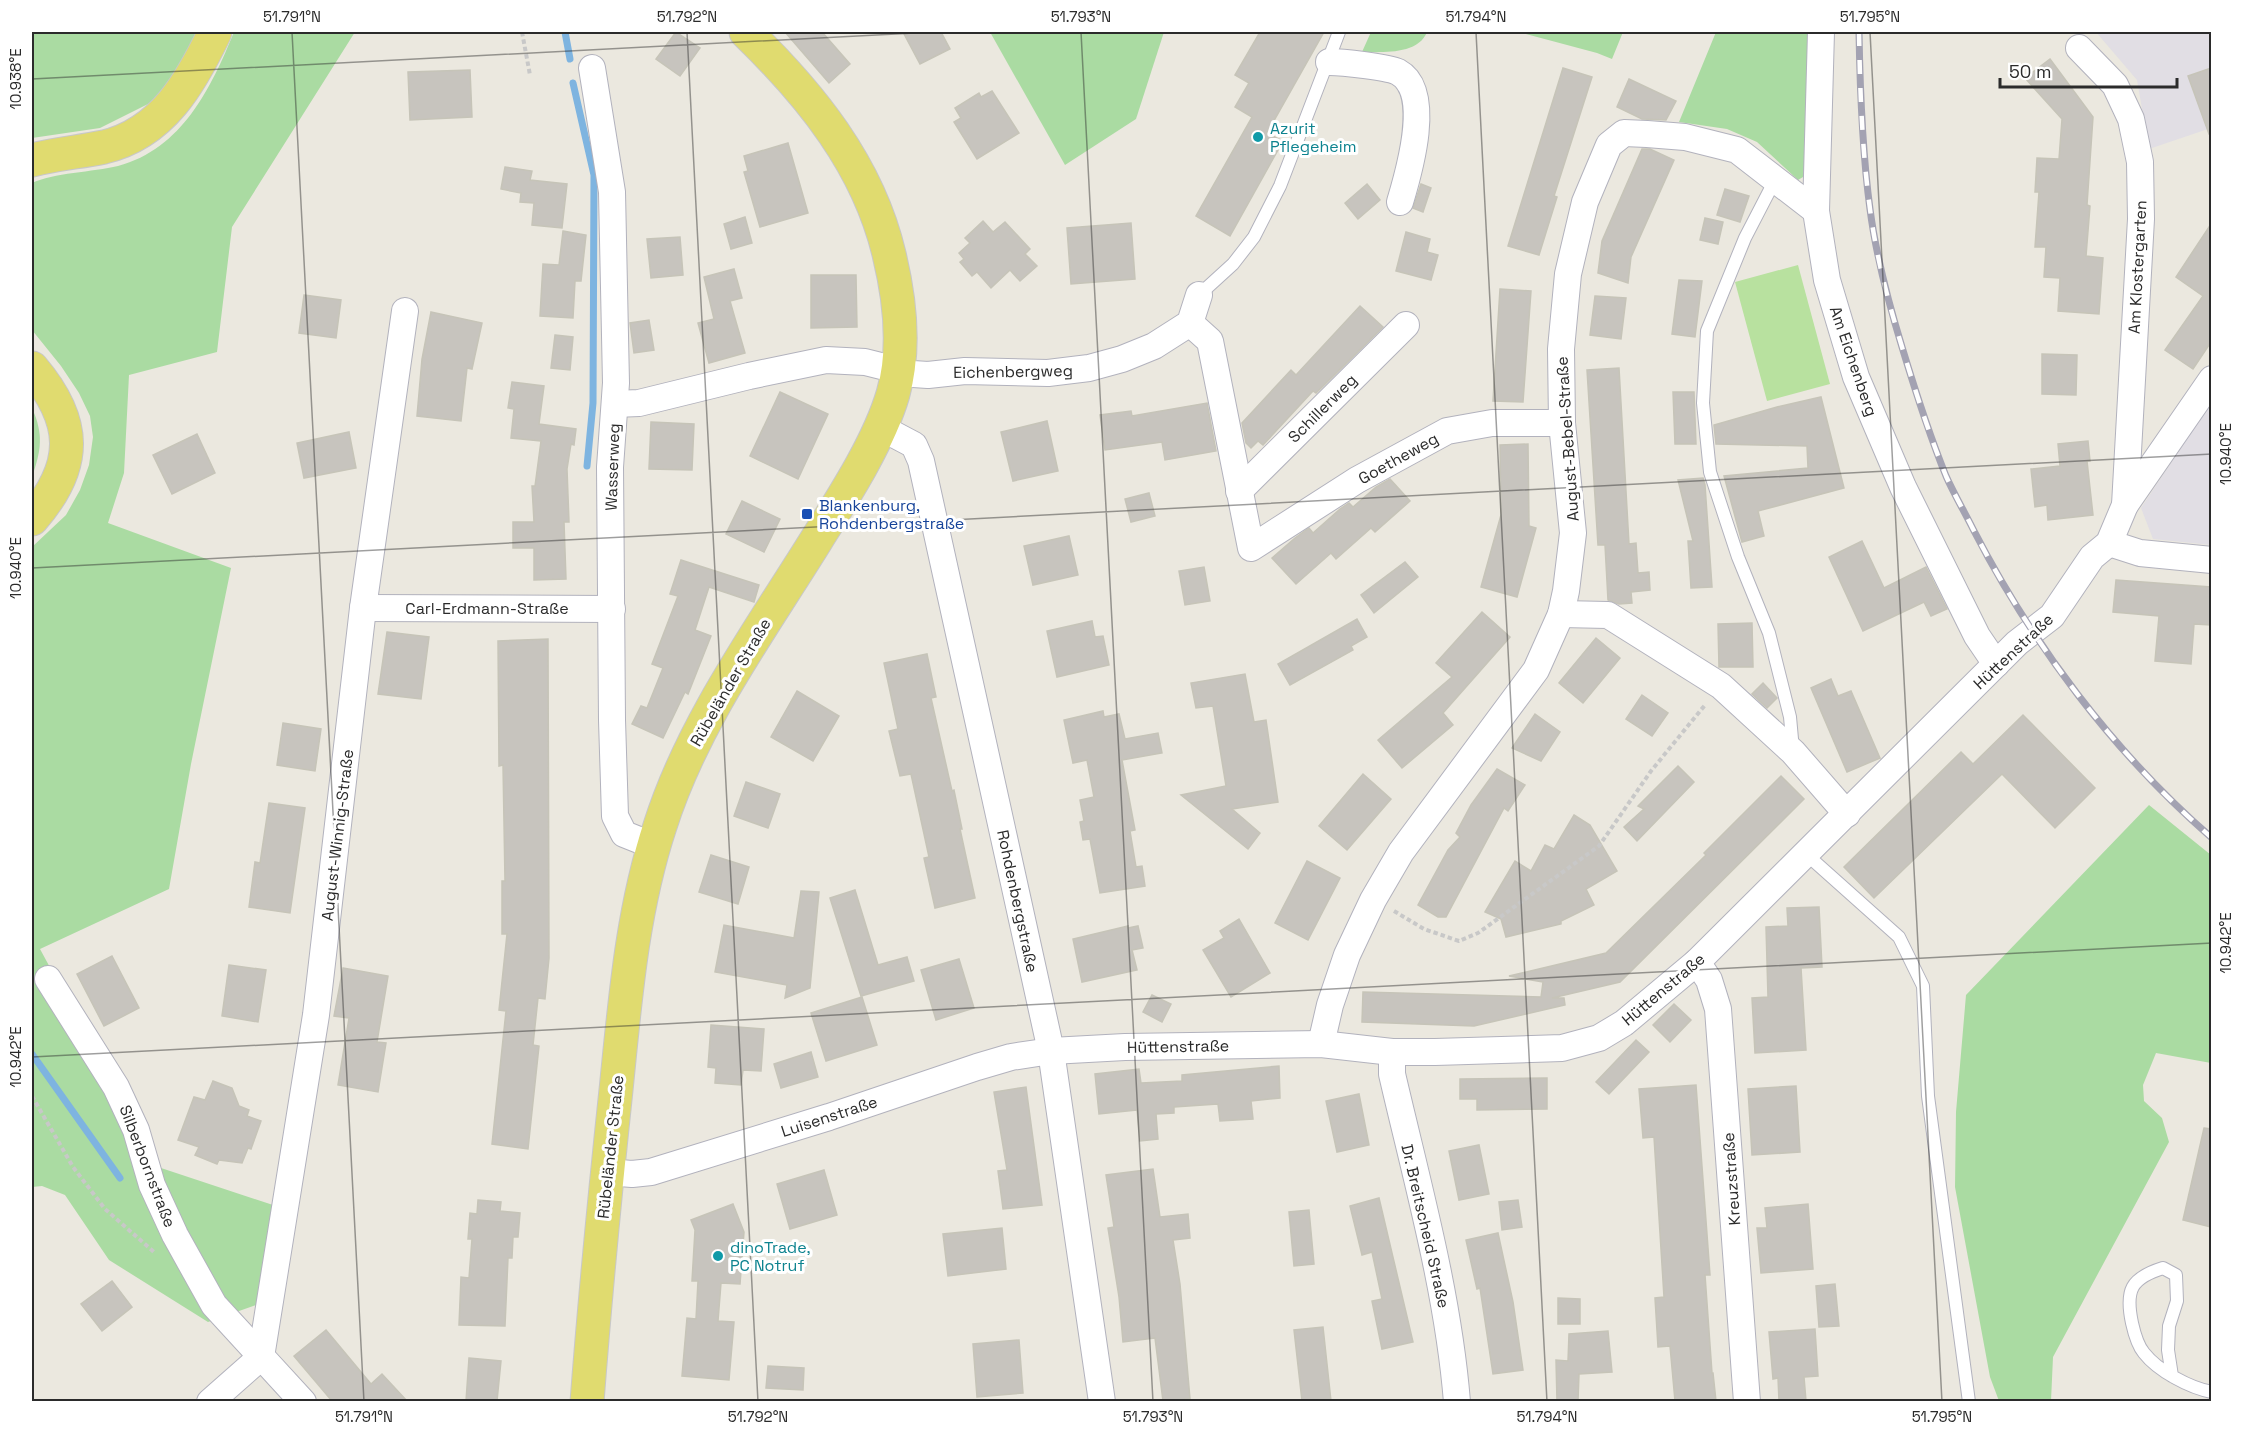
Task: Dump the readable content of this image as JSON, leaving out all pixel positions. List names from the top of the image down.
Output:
{
  "streets": {
    "main road": ["Rübeländer Straße"],
    "street": [
      "Am Klostergarten",
      "Am Eichenberg",
      "Eichenbergweg",
      "Schillerweg",
      "August-Bebel-Straße",
      "Goetheweg",
      "Wasserweg",
      "Carl-Erdmann-Straße",
      "Hüttenstraße",
      "August-Winnig-Straße",
      "Rohdenbergstraße",
      "Luisenstraße",
      "Silberbornstraße",
      "Kreuzstraße",
      "Dr. Breitscheid Straße"
    ]
  },
  "crossings": [
    ["Am Eichenberg", "August-Bebel-Straße"],
    ["Am Eichenberg", "Hüttenstraße"],
    ["Eichenbergweg", "Wasserweg"],
    ["Eichenbergweg", "Rübeländer Straße"],
    ["Schillerweg", "Goetheweg"],
    ["August-Bebel-Straße", "Goetheweg"],
    ["August-Bebel-Straße", "Hüttenstraße"],
    ["Wasserweg", "Carl-Erdmann-Straße"],
    ["Wasserweg", "Rübeländer Straße"],
    ["Carl-Erdmann-Straße", "August-Winnig-Straße"],
    ["Hüttenstraße", "Rohdenbergstraße"],
    ["Hüttenstraße", "Luisenstraße"],
    ["Hüttenstraße", "Kreuzstraße"],
    ["Hüttenstraße", "Dr. Breitscheid Straße"],
    ["Rübeländer Straße", "Rohdenbergstraße"],
    ["Rübeländer Straße", "Luisenstraße"],
    ["August-Winnig-Straße", "Silberbornstraße"],
    ["Rohdenbergstraße", "Luisenstraße"]
  ],
  "places": {
    "other": ["Azurit Pflegeheim", "dinoTrade, PC Notruf"],
    "transit": ["Blankenburg, Rohdenbergstraße"]
  },
  "scale_bar": "50 m",
  "coordinates": [
    "51.791°N",
    "51.792°N",
    "51.793°N",
    "51.794°N",
    "51.795°N",
    "10.938°E",
    "10.940°E",
    "10.942°E"
  ]
}
